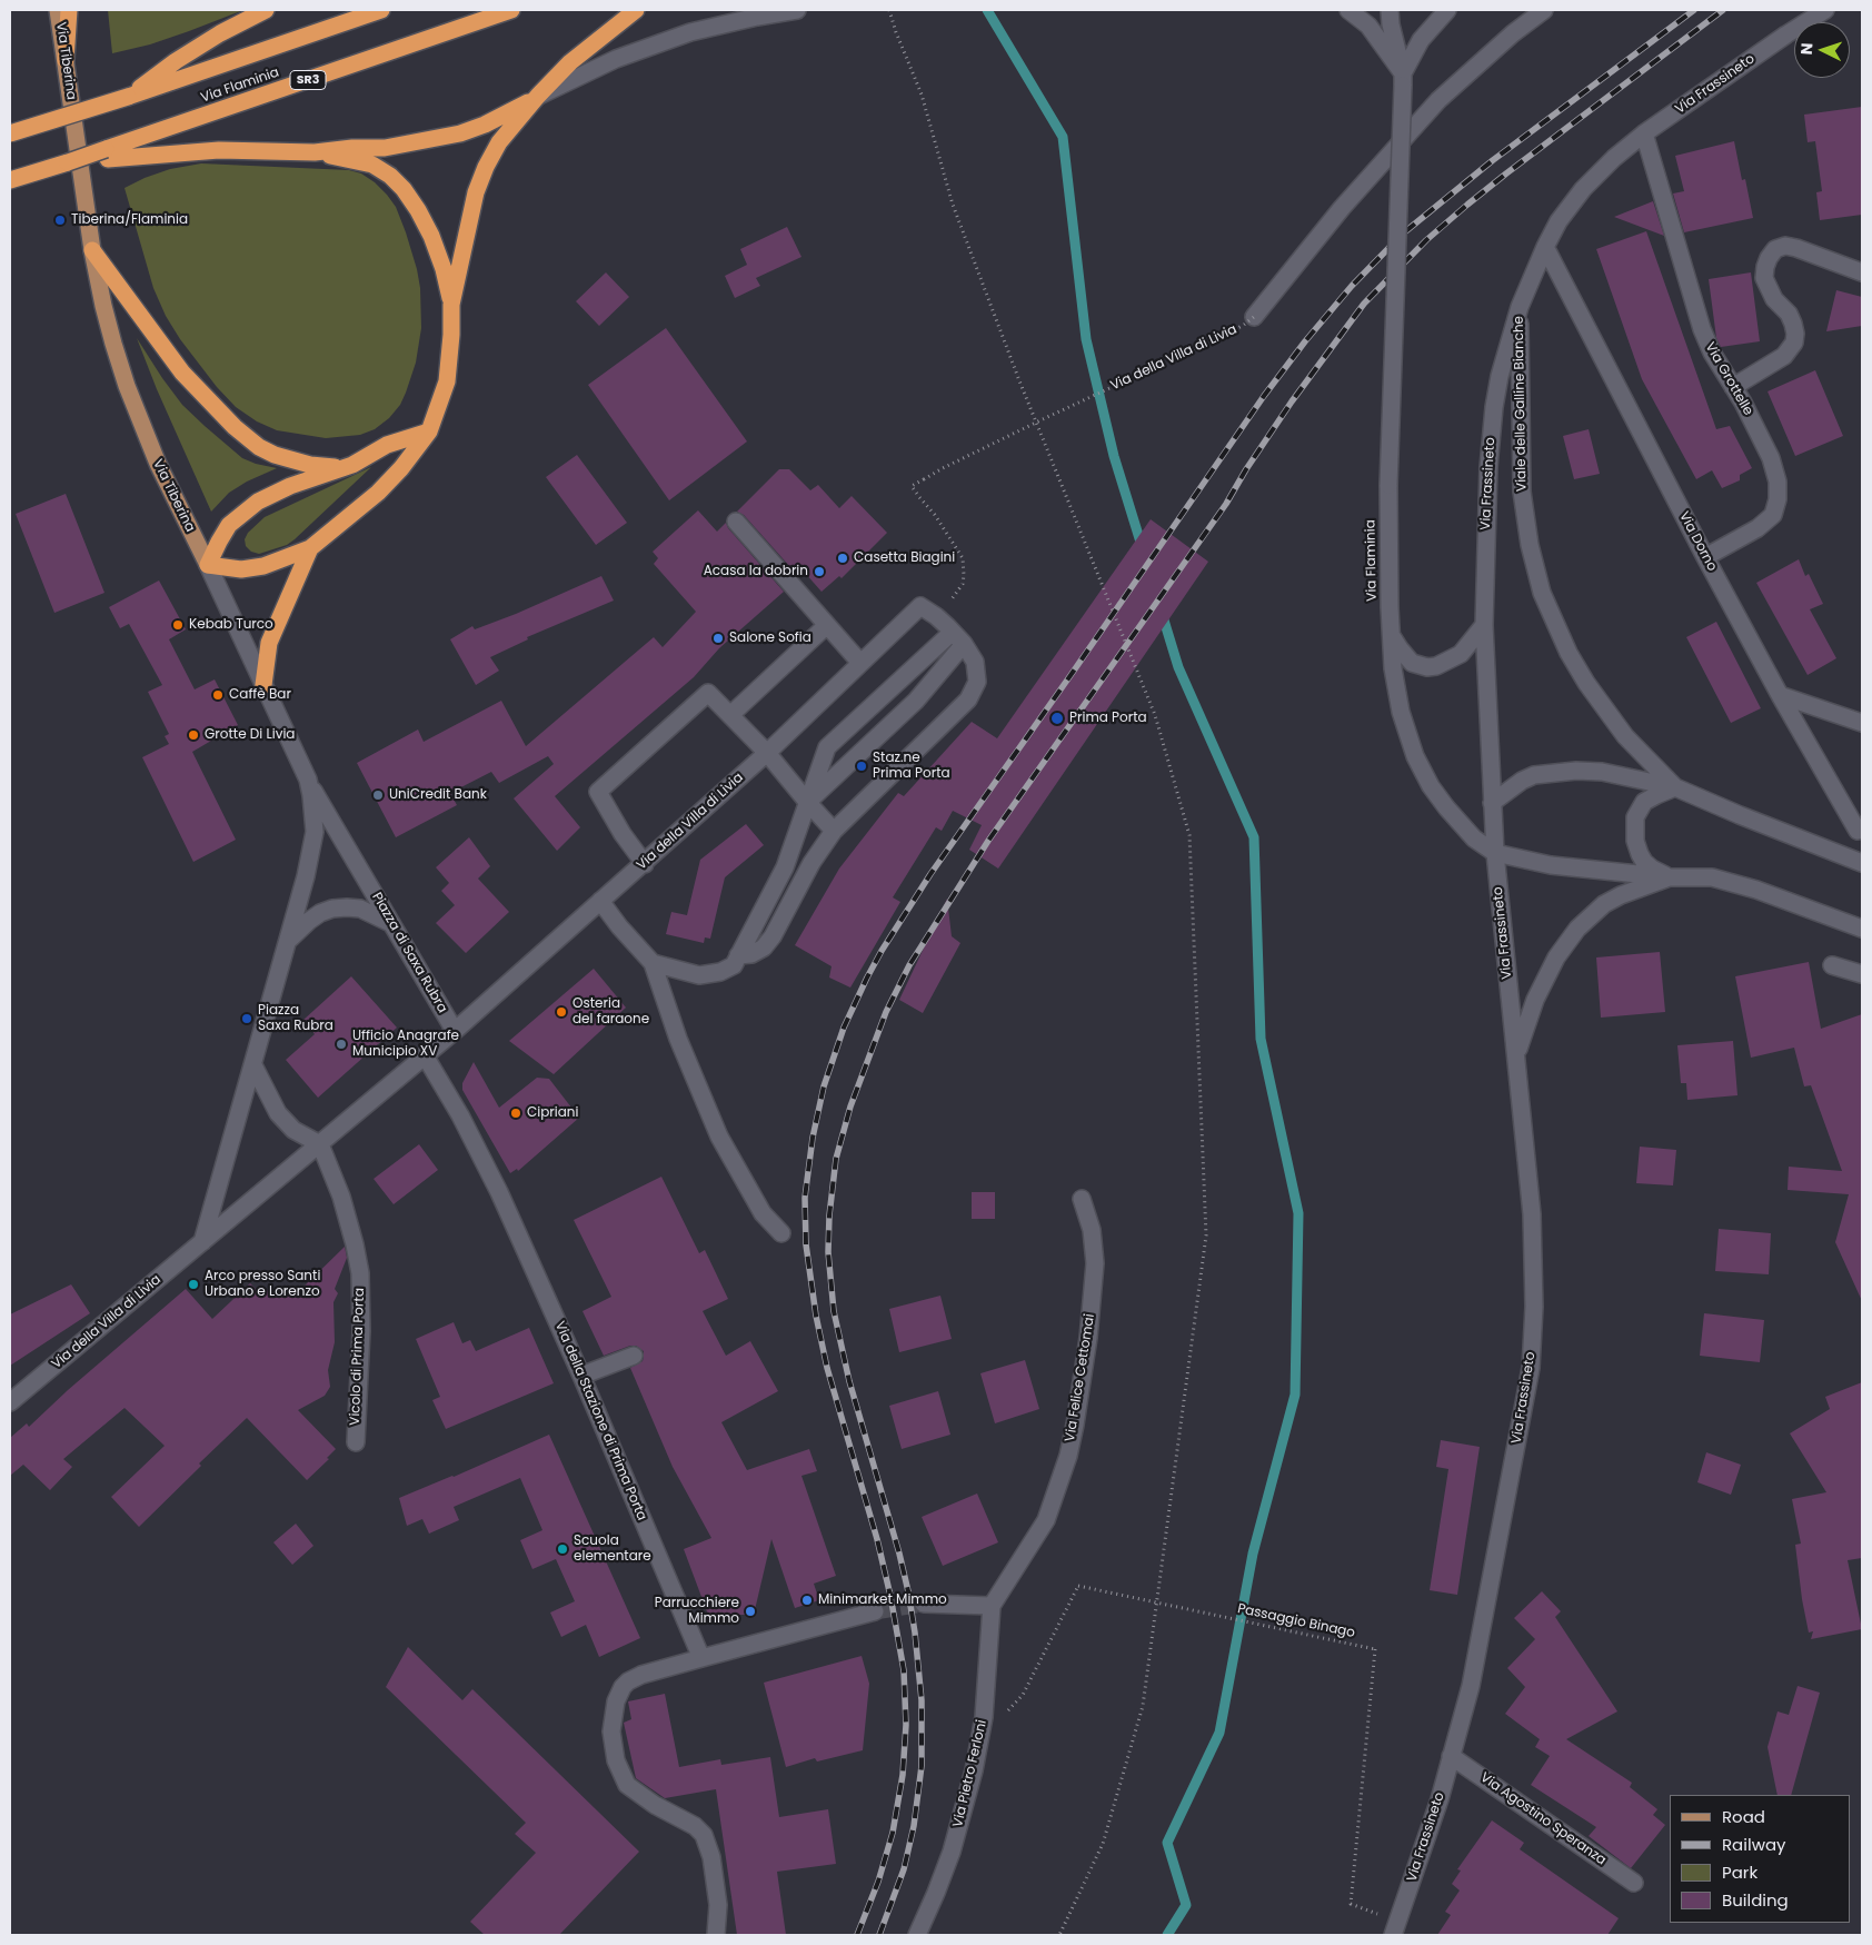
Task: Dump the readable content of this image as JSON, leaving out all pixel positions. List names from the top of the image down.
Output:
{
  "streets": {
    "highway": ["SR3", "Via Flaminia"],
    "main road": ["Via Tiberina"],
    "street": [
      "Via Frassineto",
      "Via della Villa di Livia",
      "Via Grottelle",
      "Viale delle Galline Bianche",
      "Via Dorno",
      "Piazza di Saxa Rubra",
      "Vicolo di Prima Porta",
      "Via Felice Cettomai",
      "Via della Stazione di Prima Porta",
      "Via Pietro Ferloni",
      "Via Agostino Speranza"
    ],
    "path": ["Passaggio Binago"]
  },
  "crossings": [
    ["Via Tiberina", "Piazza di Saxa Rubra"],
    ["Via Frassineto", "Via Flaminia"],
    ["Via Frassineto", "Via Grottelle"],
    ["Via Frassineto", "Viale delle Galline Bianche"],
    ["Via Frassineto", "Via Dorno"],
    ["Via Frassineto", "Passaggio Binago"],
    ["Via Frassineto", "Via Agostino Speranza"],
    ["Via della Villa di Livia", "Piazza di Saxa Rubra"],
    ["Via Grottelle", "Via Dorno"],
    ["Via Felice Cettomai", "Via Pietro Ferloni"],
    ["Passaggio Binago", "Via Pietro Ferloni"]
  ],
  "places": [
    "Tiberina/Flaminia",
    "Casetta Biagini",
    "Acasa la dobrin",
    "Kebab Turco",
    "Salone Sofia",
    "Caffè Bar",
    "Prima Porta",
    "Grotte Di Livia",
    "Staz.ne Prima Porta",
    "UniCredit Bank",
    "Osteria del faraone",
    "Piazza Saxa Rubra",
    "Ufficio Anagrafe Municipio XV",
    "Cipriani",
    "Arco presso Santi Urbano e Lorenzo",
    "Scuola elementare",
    "Minimarket Mimmo",
    "Parrucchiere Mimmo"
  ],
  "legend": [
    "Road",
    "Railway",
    "Park",
    "Building"
  ],
  "north": "left"
}
